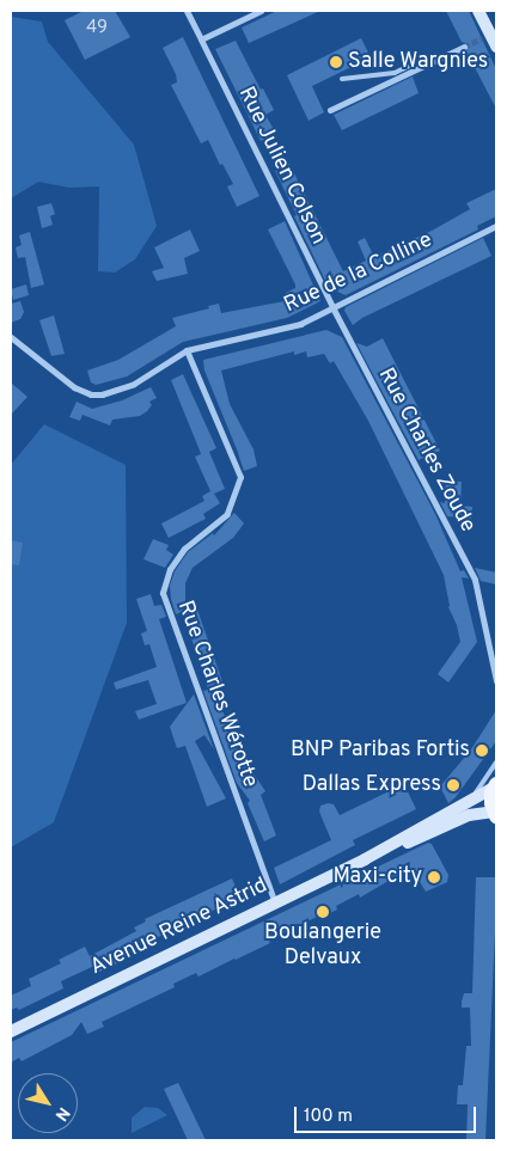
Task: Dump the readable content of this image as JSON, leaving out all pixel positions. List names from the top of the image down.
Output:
{
  "streets": {
    "main road": ["Avenue Reine Astrid"],
    "street": [
      "Rue Julien Colson",
      "Rue de la Colline",
      "Rue Charles Zoude",
      "Rue Charles Wérotte"
    ]
  },
  "crossings": [
    ["Rue Julien Colson", "Rue de la Colline"],
    ["Rue Julien Colson", "Rue Charles Zoude"],
    ["Rue de la Colline", "Rue Charles Zoude"],
    ["Rue de la Colline", "Rue Charles Wérotte"],
    ["Rue Charles Wérotte", "Avenue Reine Astrid"]
  ],
  "places": [
    "Salle Wargnies",
    "BNP Paribas Fortis",
    "Dallas Express",
    "Maxi-city",
    "Boulangerie Delvaux"
  ],
  "house_numbers": ["49"],
  "scale_bar": "100 m",
  "north": "bottom right"
}
